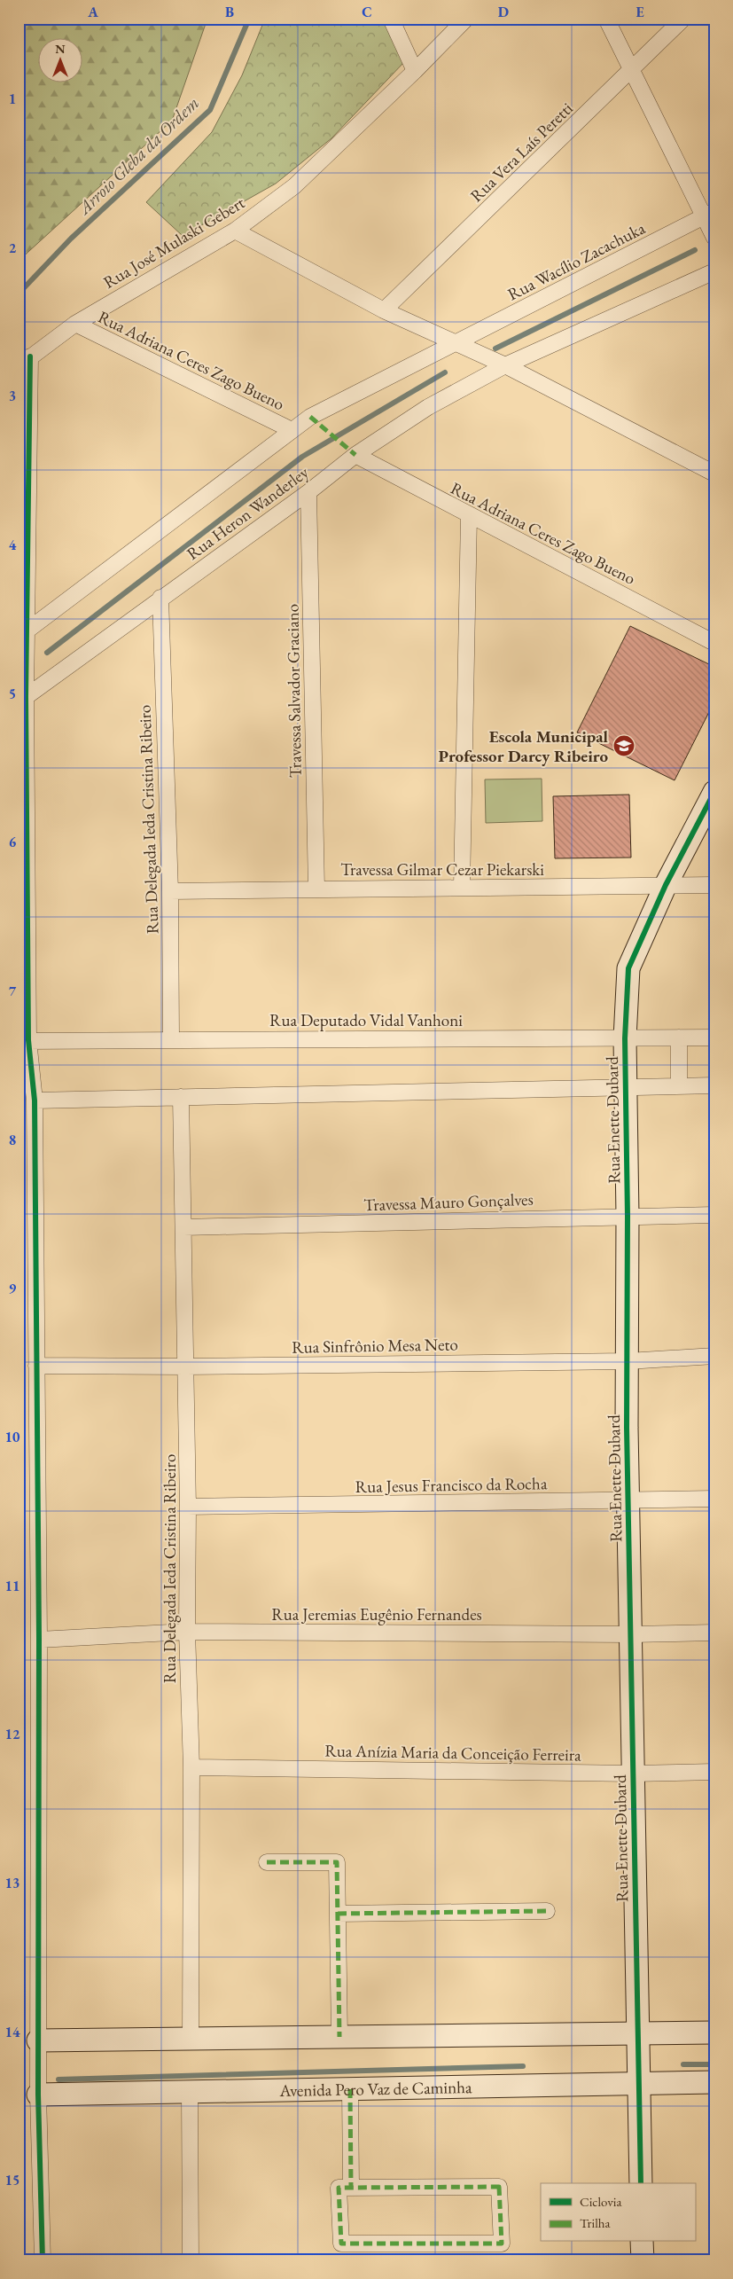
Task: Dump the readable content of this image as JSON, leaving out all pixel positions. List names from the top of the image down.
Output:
{
  "streets": {
    "street": [
      "Rua Vera Laís Peretti",
      "Rua José Mulaski Gebert",
      "Rua Wacílio Zacachuka",
      "Rua Adriana Ceres Zago Bueno",
      "Rua Heron Wanderley",
      "Travessa Salvador Graciano",
      "Rua Delegada Ieda Cristina Ribeiro",
      "Travessa Gilmar Cezar Piekarski",
      "Rua Deputado Vidal Vanhoni",
      "Rua Enette Dubard",
      "Travessa Mauro Gonçalves",
      "Rua Sinfrônio Mesa Neto",
      "Rua Jesus Francisco da Rocha",
      "Rua Jeremias Eugênio Fernandes",
      "Rua Anízia Maria da Conceição Ferreira",
      "Avenida Pero Vaz de Caminha"
    ]
  },
  "crossings": [
    ["Rua José Mulaski Gebert", "Rua Adriana Ceres Zago Bueno"],
    ["Rua Adriana Ceres Zago Bueno", "Rua Heron Wanderley"],
    ["Rua Heron Wanderley", "Travessa Salvador Graciano"],
    ["Rua Heron Wanderley", "Rua Delegada Ieda Cristina Ribeiro"],
    ["Travessa Salvador Graciano", "Travessa Gilmar Cezar Piekarski"],
    ["Rua Delegada Ieda Cristina Ribeiro", "Travessa Gilmar Cezar Piekarski"],
    ["Rua Delegada Ieda Cristina Ribeiro", "Rua Deputado Vidal Vanhoni"],
    ["Rua Delegada Ieda Cristina Ribeiro", "Travessa Mauro Gonçalves"],
    ["Rua Delegada Ieda Cristina Ribeiro", "Rua Sinfrônio Mesa Neto"],
    ["Rua Delegada Ieda Cristina Ribeiro", "Rua Jesus Francisco da Rocha"],
    ["Rua Delegada Ieda Cristina Ribeiro", "Rua Jeremias Eugênio Fernandes"],
    ["Rua Delegada Ieda Cristina Ribeiro", "Rua Anízia Maria da Conceição Ferreira"],
    ["Travessa Gilmar Cezar Piekarski", "Rua Enette Dubard"],
    ["Rua Deputado Vidal Vanhoni", "Rua Enette Dubard"],
    ["Rua Enette Dubard", "Travessa Mauro Gonçalves"],
    ["Rua Enette Dubard", "Rua Sinfrônio Mesa Neto"],
    ["Rua Enette Dubard", "Rua Jesus Francisco da Rocha"],
    ["Rua Enette Dubard", "Rua Jeremias Eugênio Fernandes"],
    ["Rua Enette Dubard", "Rua Anízia Maria da Conceição Ferreira"],
    ["Rua Enette Dubard", "Avenida Pero Vaz de Caminha"]
  ],
  "water": ["Arroio Gleba da Ordem"],
  "places": {
    "school or university": ["Escola Municipal Professor Darcy Ribeiro"]
  },
  "legend": ["Ciclovia", "Trilha"],
  "north": "top",
  "grid": {
    "columns": [
      "A",
      "B",
      "C",
      "D",
      "E"
    ],
    "rows": [
      "1",
      "2",
      "3",
      "4",
      "5",
      "6",
      "7",
      "8",
      "9",
      "10",
      "11",
      "12",
      "13",
      "14",
      "15"
    ]
  }
}
